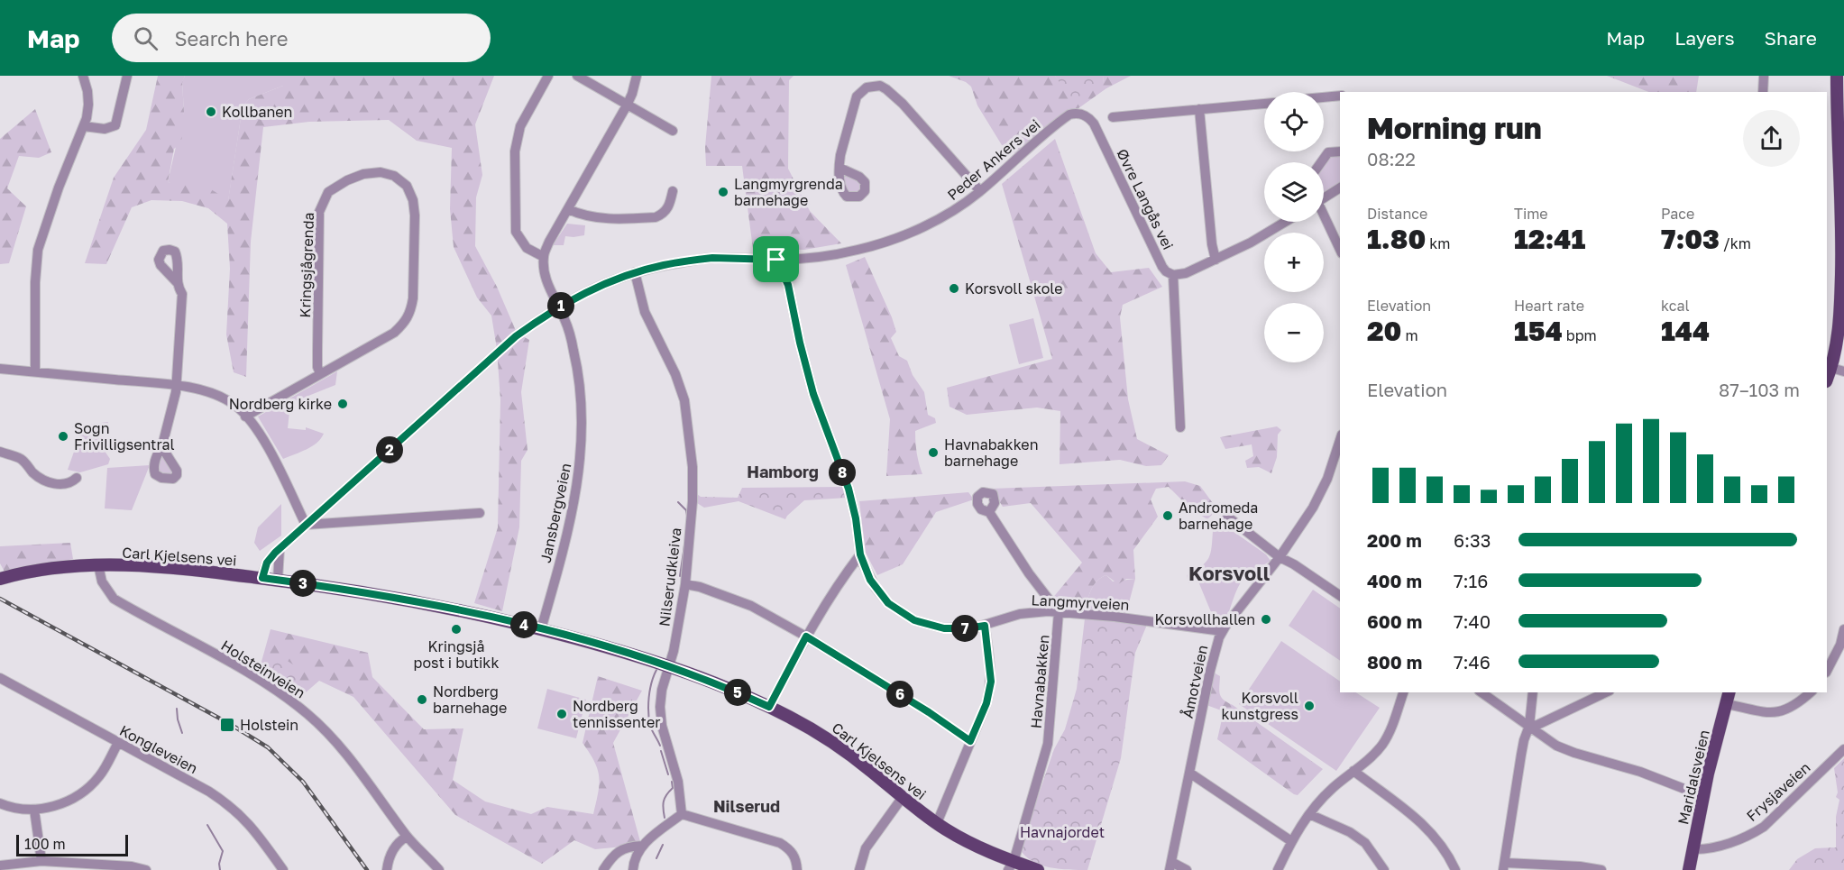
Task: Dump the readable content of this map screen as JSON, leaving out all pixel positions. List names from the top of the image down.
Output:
{
  "streets": {
    "main road": ["Carl Kjelsens vei", "Maridalsveien"],
    "street": [
      "Peder Ankers vei",
      "Øvre Langås vei",
      "Kringsjågrenda",
      "Jansbergveien",
      "Nilserudkleiva",
      "Langmyrveien",
      "Holsteinveien",
      "Havnabakken",
      "Åmotveien",
      "Kongleveien",
      "Frysjaveien"
    ]
  },
  "crossings": [
    ["Peder Ankers vei", "Øvre Langås vei"],
    ["Peder Ankers vei", "Jansbergveien"],
    ["Peder Ankers vei", "Carl Kjelsens vei"],
    ["Peder Ankers vei", "Nilserudkleiva"],
    ["Peder Ankers vei", "Langmyrveien"],
    ["Jansbergveien", "Carl Kjelsens vei"],
    ["Carl Kjelsens vei", "Nilserudkleiva"],
    ["Carl Kjelsens vei", "Holsteinveien"],
    ["Carl Kjelsens vei", "Havnabakken"],
    ["Langmyrveien", "Havnabakken"],
    ["Langmyrveien", "Åmotveien"],
    ["Maridalsveien", "Frysjaveien"]
  ],
  "districts": ["Hamborg", "Korsvoll", "Nilserud"],
  "parks": ["Havnajordet"],
  "places": {
    "other": [
      "Kollbanen",
      "Langmyrgrenda barnehage",
      "Korsvoll skole",
      "Nordberg kirke",
      "Sogn Frivilligsentral",
      "Havnabakken barnehage",
      "Andromeda barnehage",
      "Korsvollhallen",
      "Kringsjå post i butikk",
      "Nordberg barnehage",
      "Korsvoll kunstgress",
      "Nordberg tennissenter"
    ],
    "transit": ["Holstein"]
  },
  "scale_bar": "100 m",
  "page": {
    "header": "Map",
    "search": "Search here",
    "nav": ["Map", "Layers", "Share"],
    "map_buttons": ["+", "−"],
    "heading": ["Morning run", "08:22"],
    "stats": [
      ["Distance", "1.80 km"],
      ["Time", "12:41"],
      ["Pace", "7:03 /km"],
      ["Elevation", "20 m"],
      ["Heart rate", "154 bpm"],
      ["kcal", "144"]
    ],
    "pins": [
      "1",
      "2",
      "8",
      "3",
      "4",
      "7",
      "5",
      "6"
    ],
    "chart": ["Elevation", "87–103 m"],
    "list": [
      {
        "name": "200 m",
        "note": "6:33"
      },
      {
        "name": "400 m",
        "note": "7:16"
      },
      {
        "name": "600 m",
        "note": "7:40"
      },
      {
        "name": "800 m",
        "note": "7:46"
      }
    ],
    "scale": "100 m"
  }
}
